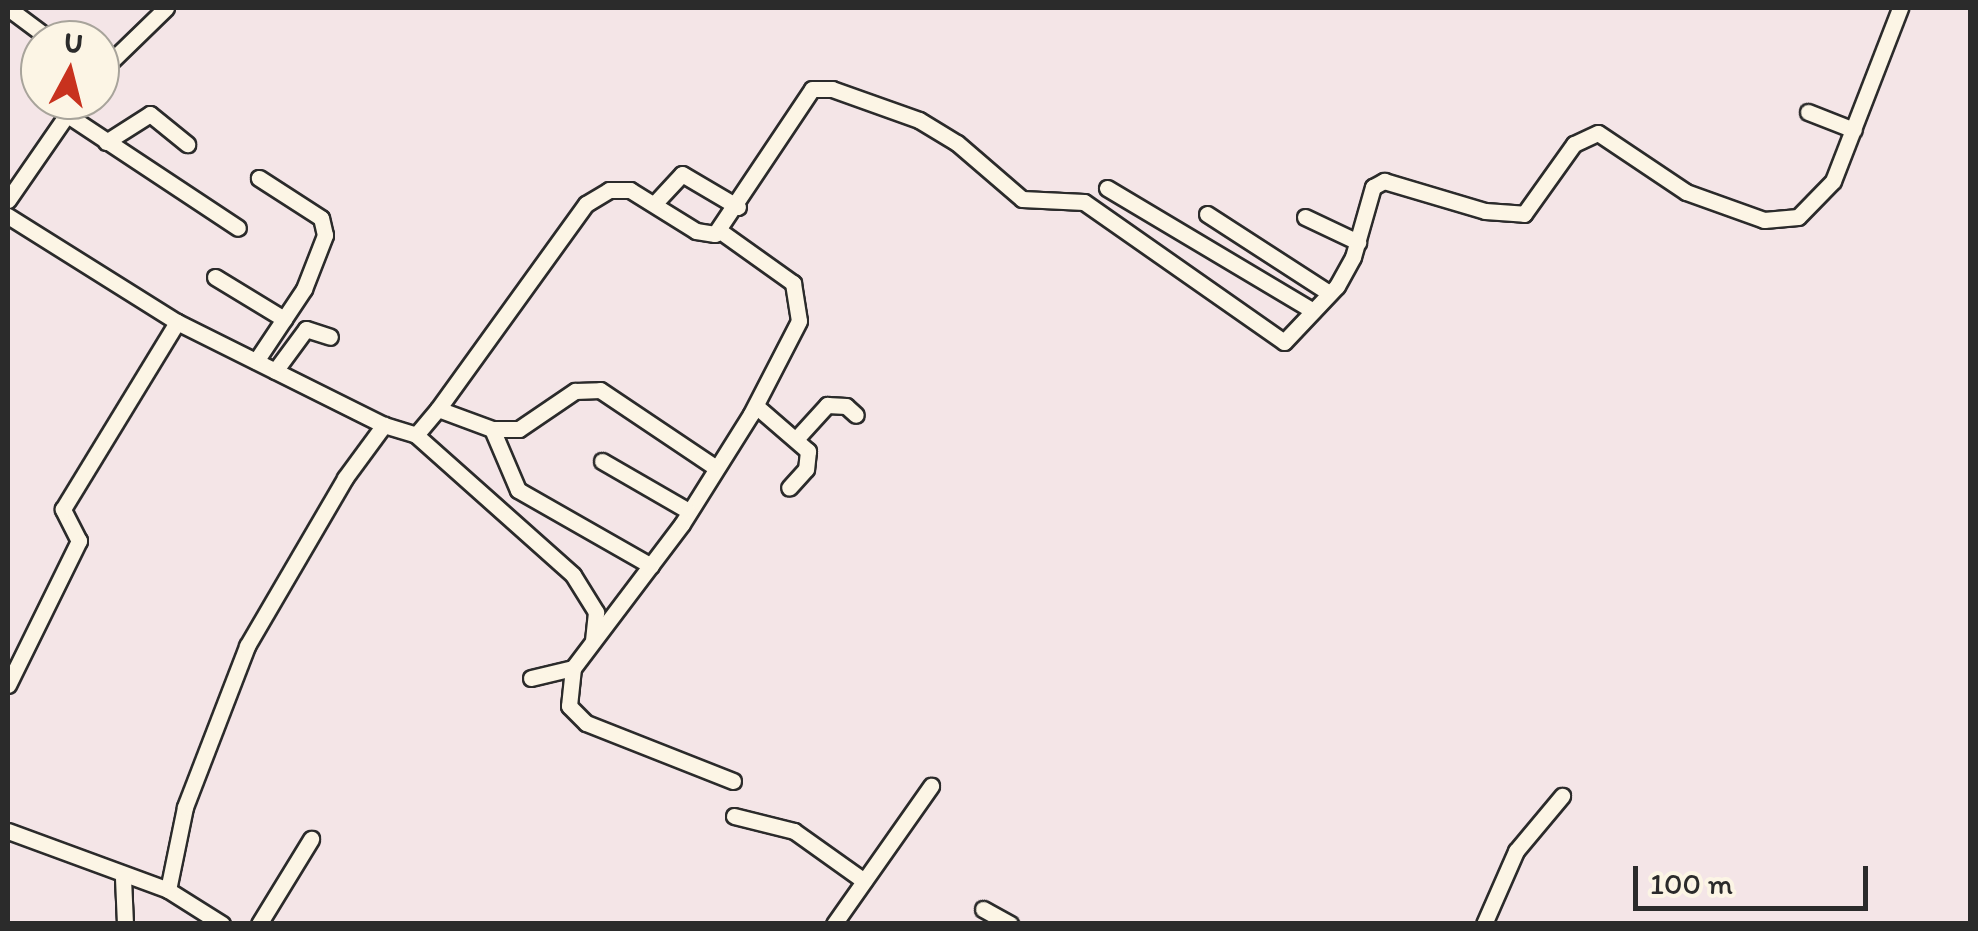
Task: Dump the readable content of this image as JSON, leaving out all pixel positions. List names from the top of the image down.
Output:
{
  "scale_bar": "100 m",
  "north": "top"
}
